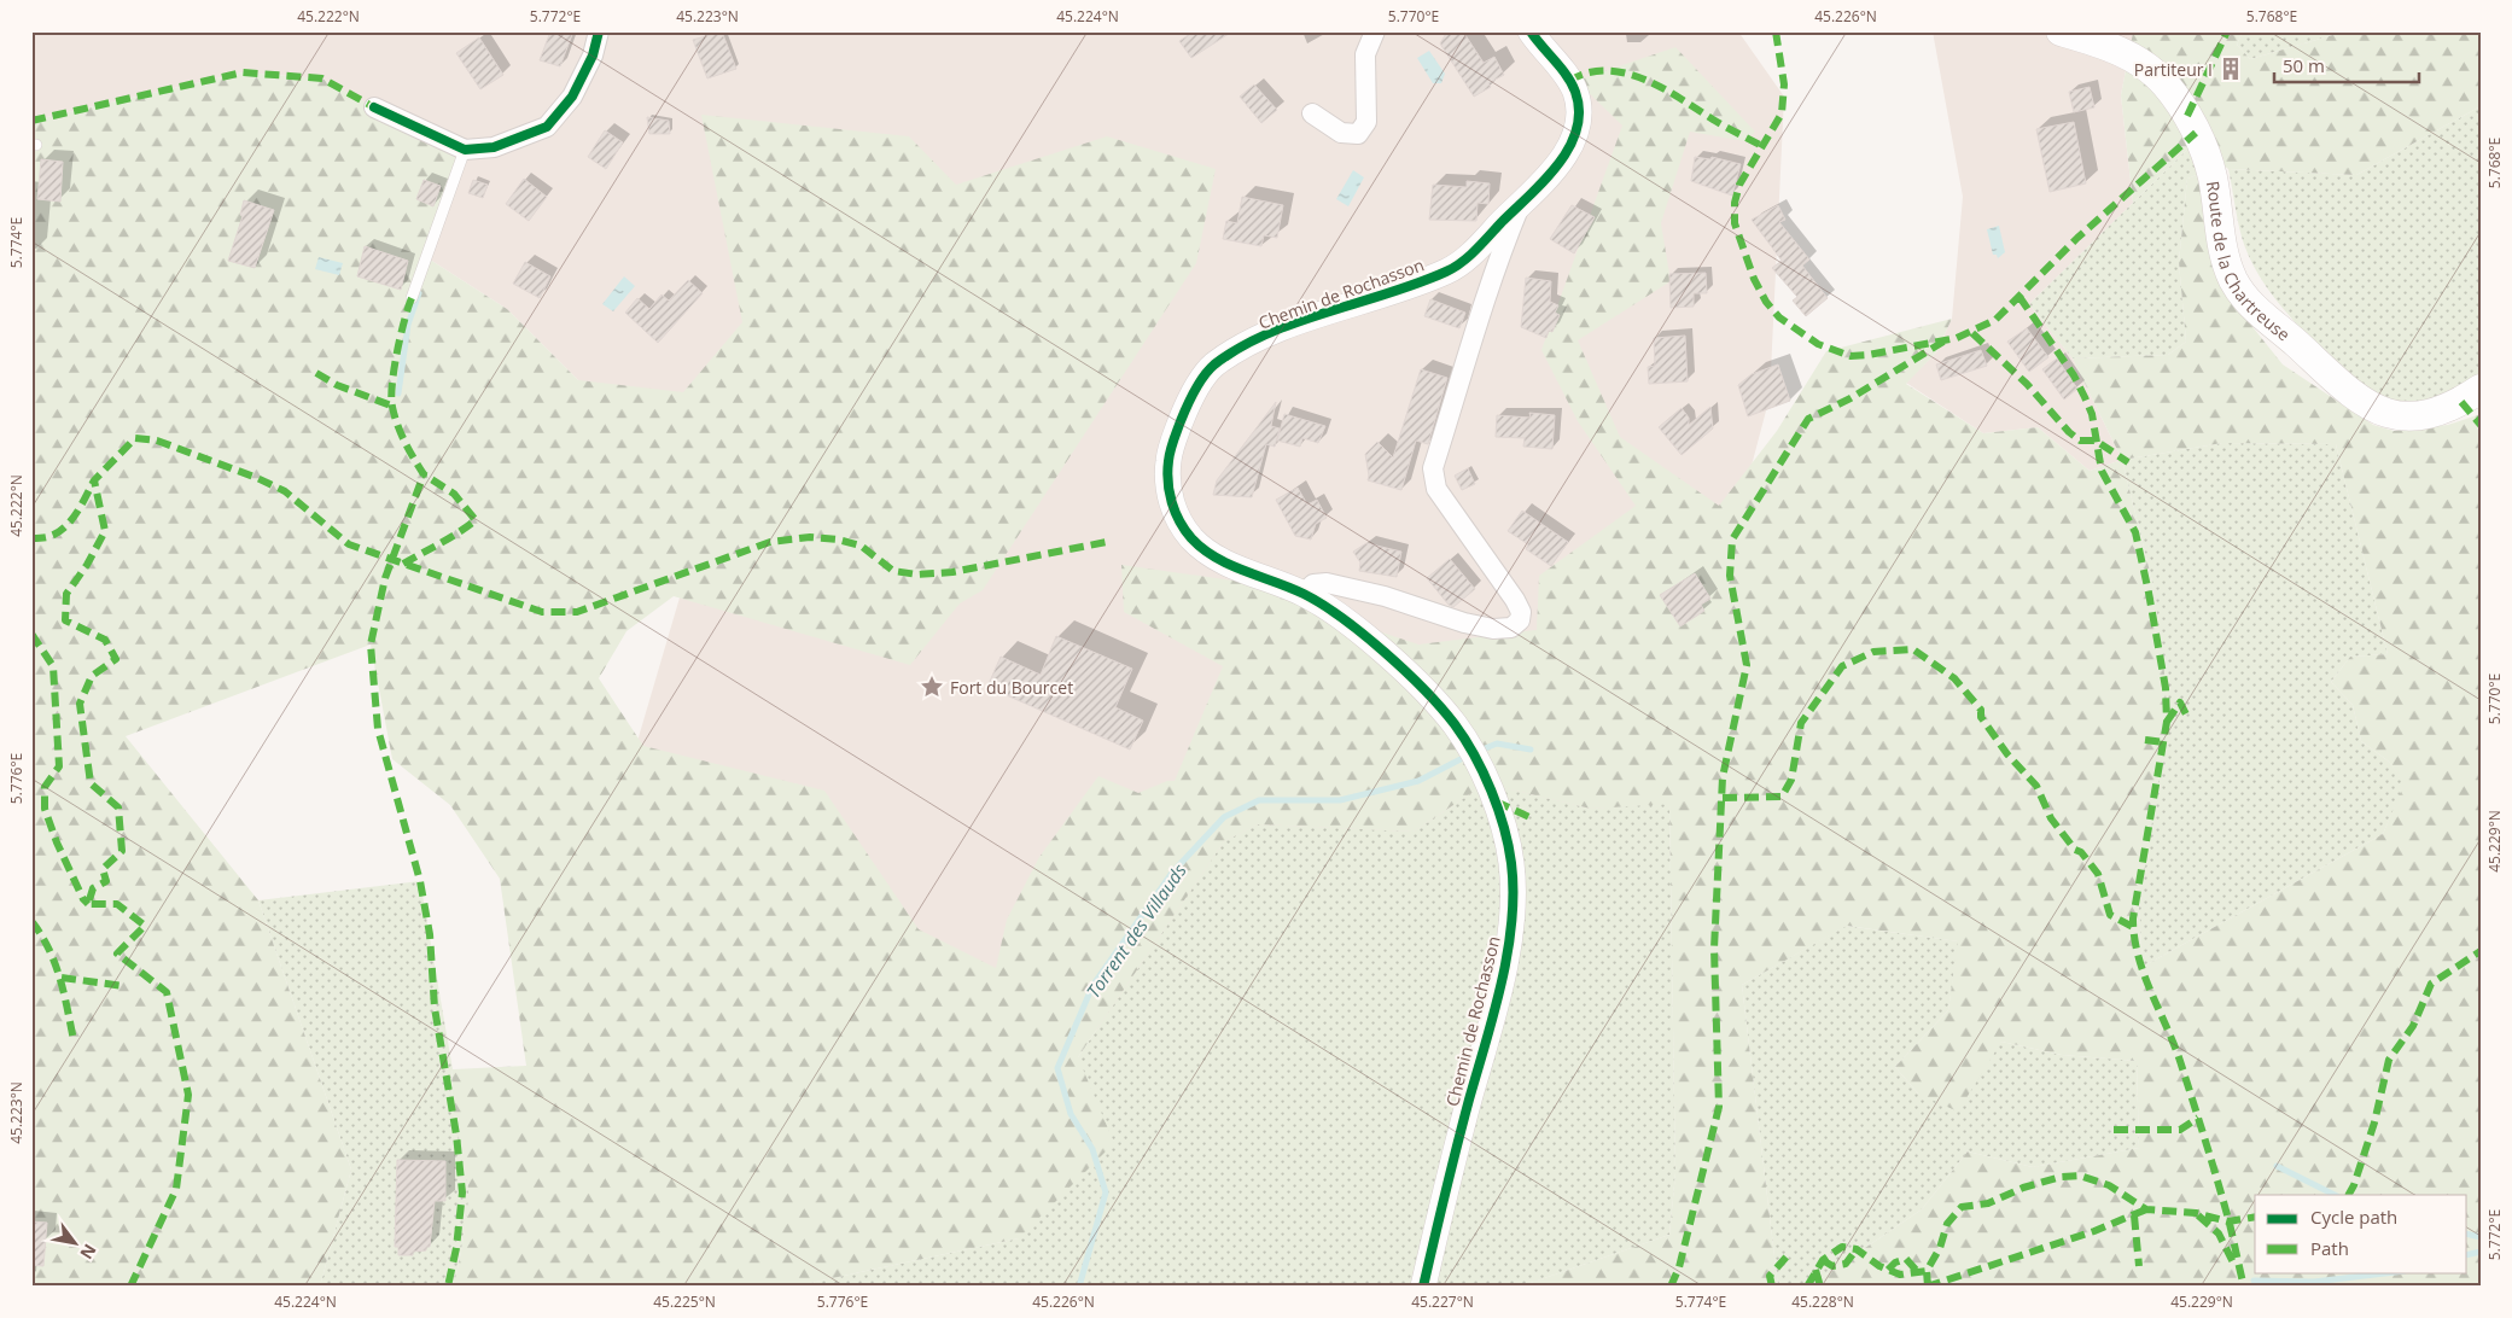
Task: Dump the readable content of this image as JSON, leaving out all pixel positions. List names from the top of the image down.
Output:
{
  "streets": {
    "main road": ["Route de la Chartreuse"],
    "street": ["Chemin de Rochasson"]
  },
  "water": ["Torrent des Villauds"],
  "places": {
    "building": ["Partiteur I"],
    "place": ["Fort du Bourcet"]
  },
  "legend": ["Cycle path", "Path"],
  "scale_bar": "50 m",
  "north": "bottom right",
  "coordinates": [
    "45.222°N",
    "5.772°E",
    "45.223°N",
    "45.224°N",
    "5.770°E",
    "45.226°N",
    "5.768°E",
    "5.774°E",
    "5.776°E",
    "45.229°N",
    "45.225°N",
    "45.227°N",
    "45.228°N"
  ]
}
